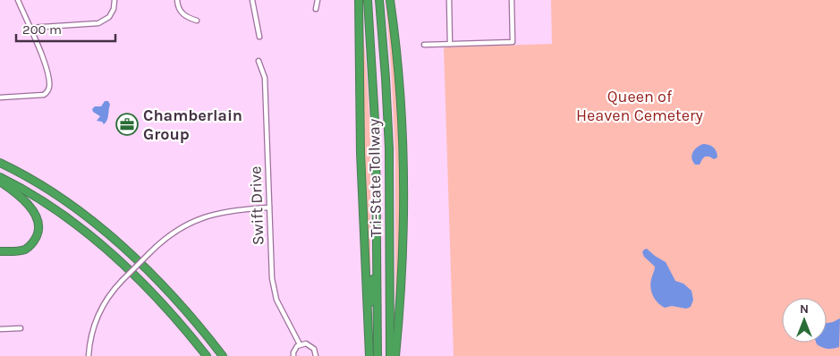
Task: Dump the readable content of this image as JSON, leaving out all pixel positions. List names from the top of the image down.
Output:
{
  "streets": {
    "highway": ["Tri-State Tollway"],
    "street": ["Swift Drive"]
  },
  "parks": ["Queen of Heaven Cemetery"],
  "places": {
    "office": ["Chamberlain Group"]
  },
  "scale_bar": "200 m",
  "north": "top"
}
